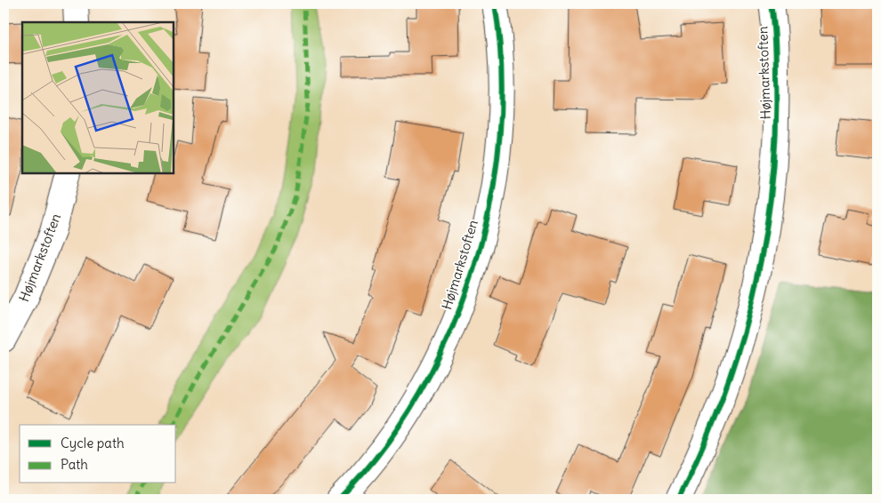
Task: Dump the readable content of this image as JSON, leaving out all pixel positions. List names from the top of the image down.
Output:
{
  "streets": {
    "street": ["Højmarkstoften"]
  },
  "legend": ["Cycle path", "Path"]
}
